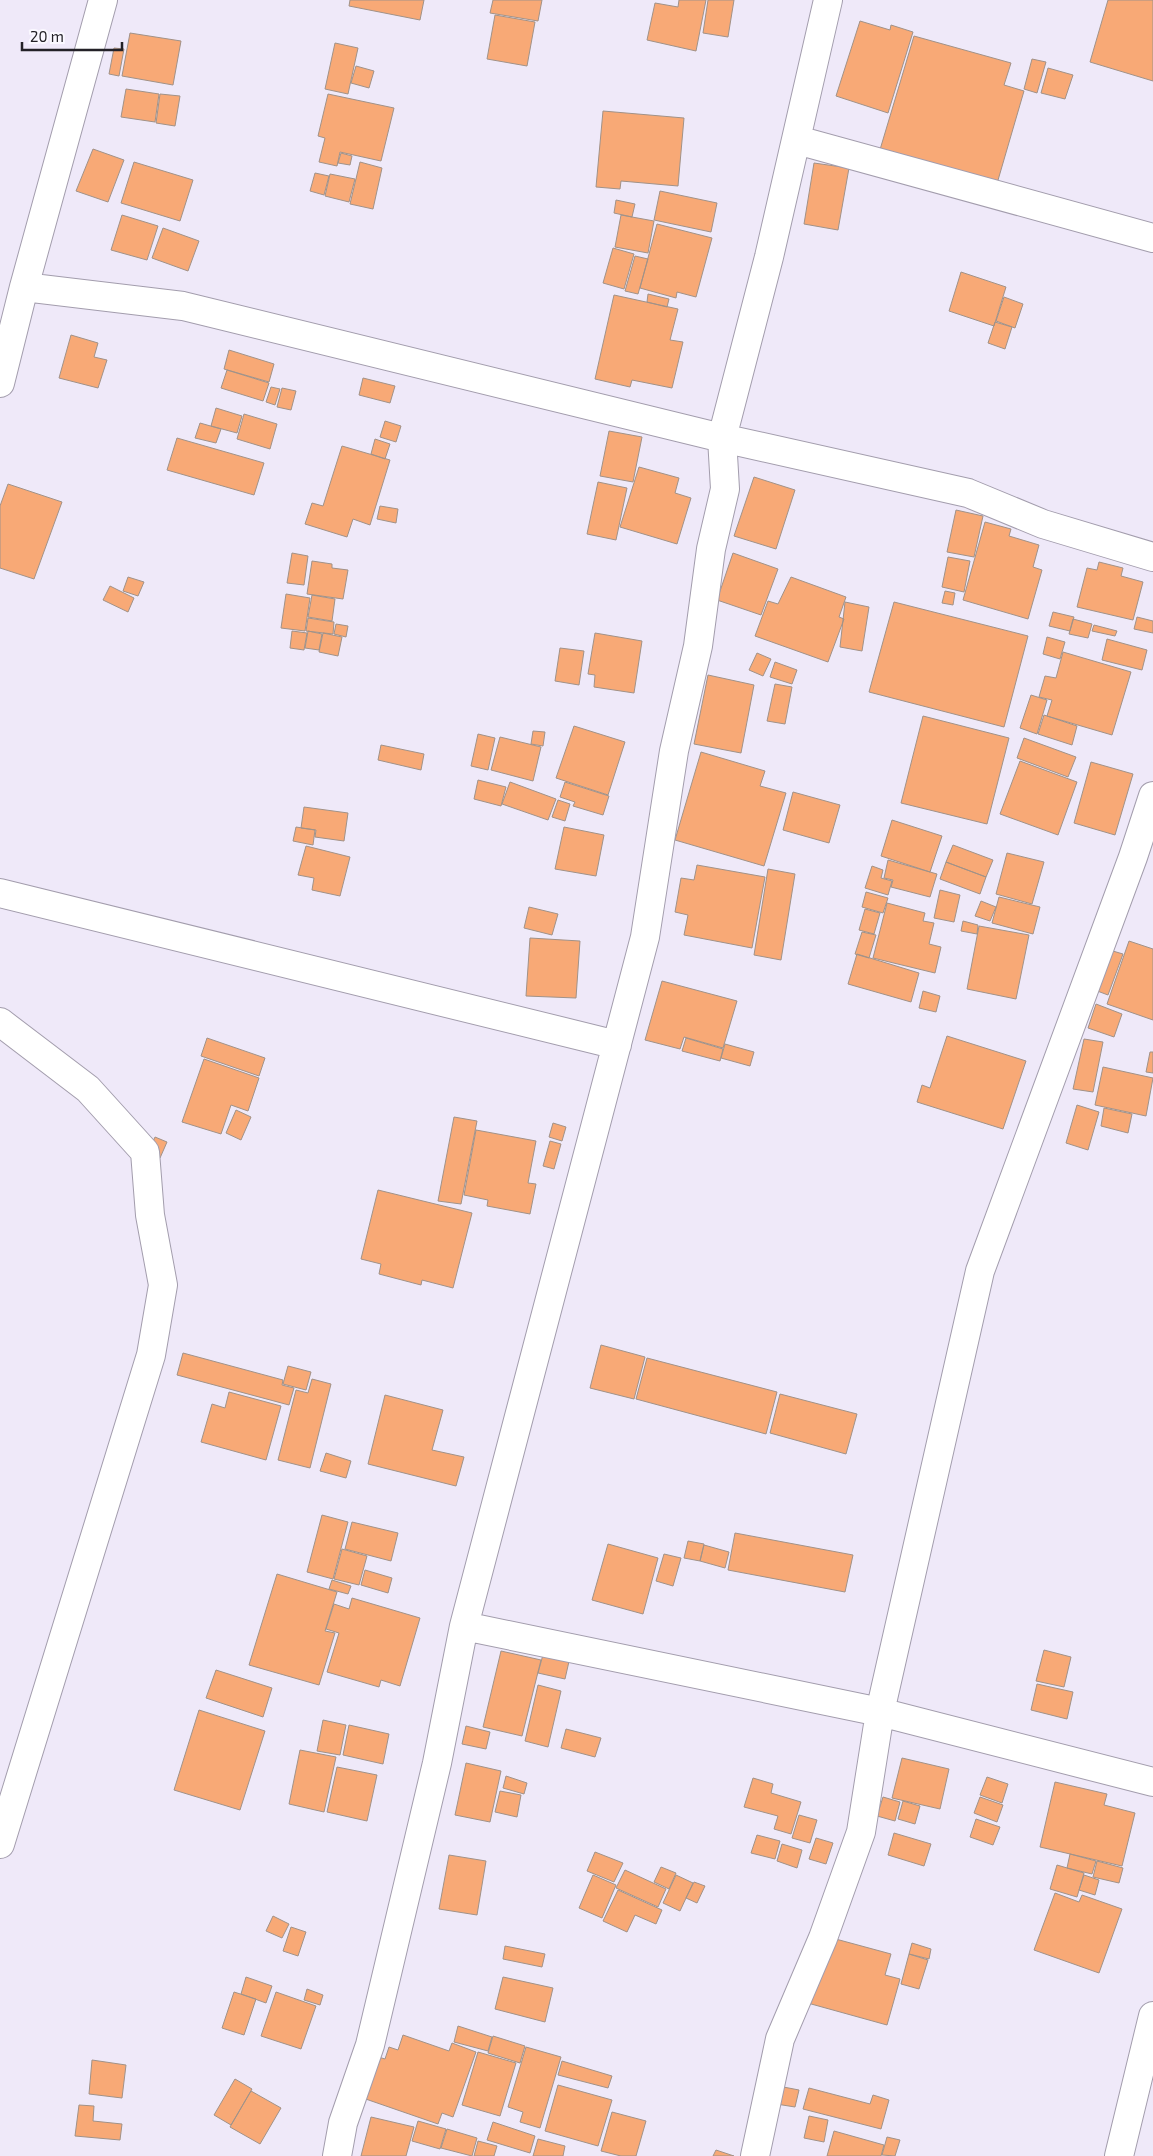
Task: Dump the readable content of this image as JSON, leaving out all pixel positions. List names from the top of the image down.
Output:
{
  "scale_bar": "20 m"
}
